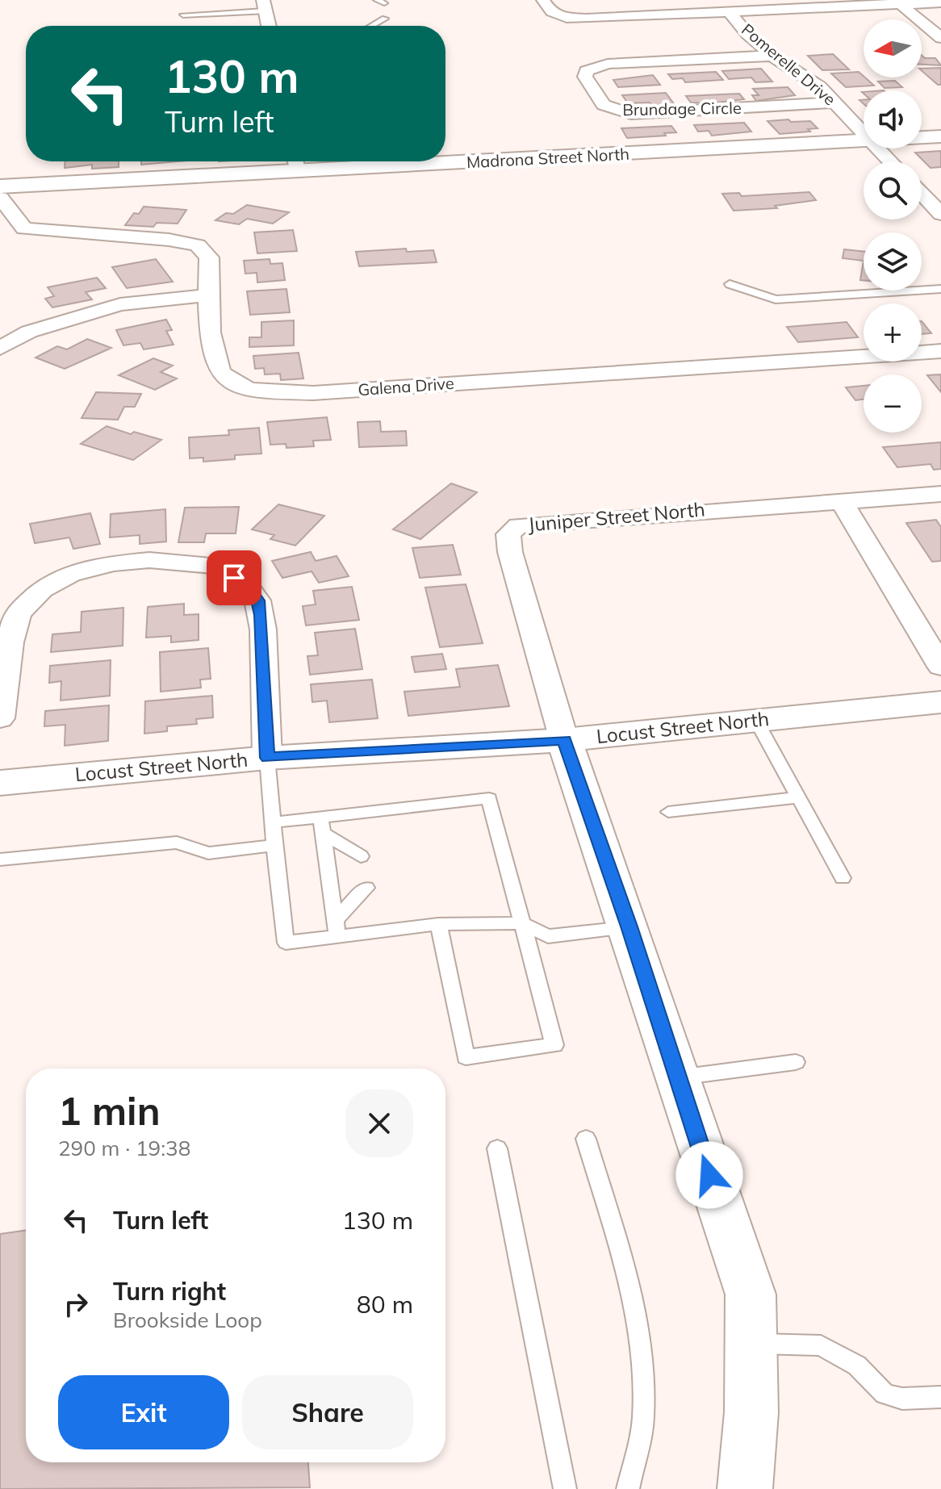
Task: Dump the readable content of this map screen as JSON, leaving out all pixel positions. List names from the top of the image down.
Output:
{
  "streets": {
    "street": [
      "Pomerelle Drive",
      "Brundage Circle",
      "Madrona Street North",
      "Galena Drive",
      "Juniper Street North",
      "Locust Street North"
    ]
  },
  "crossings": [
    ["Pomerelle Drive", "Brundage Circle"],
    ["Juniper Street North", "Locust Street North"]
  ],
  "north": "left",
  "page": {
    "map_buttons": ["+", "−"],
    "turn": ["130 m", "Turn left"],
    "heading": ["1 min", "290 m · 19:38"],
    "list": [
      {
        "name": "Turn left",
        "value": "130 m"
      },
      {
        "name": "Turn right",
        "note": "Brookside Loop",
        "value": "80 m"
      }
    ],
    "buttons": ["Exit", "Share"]
  }
}
